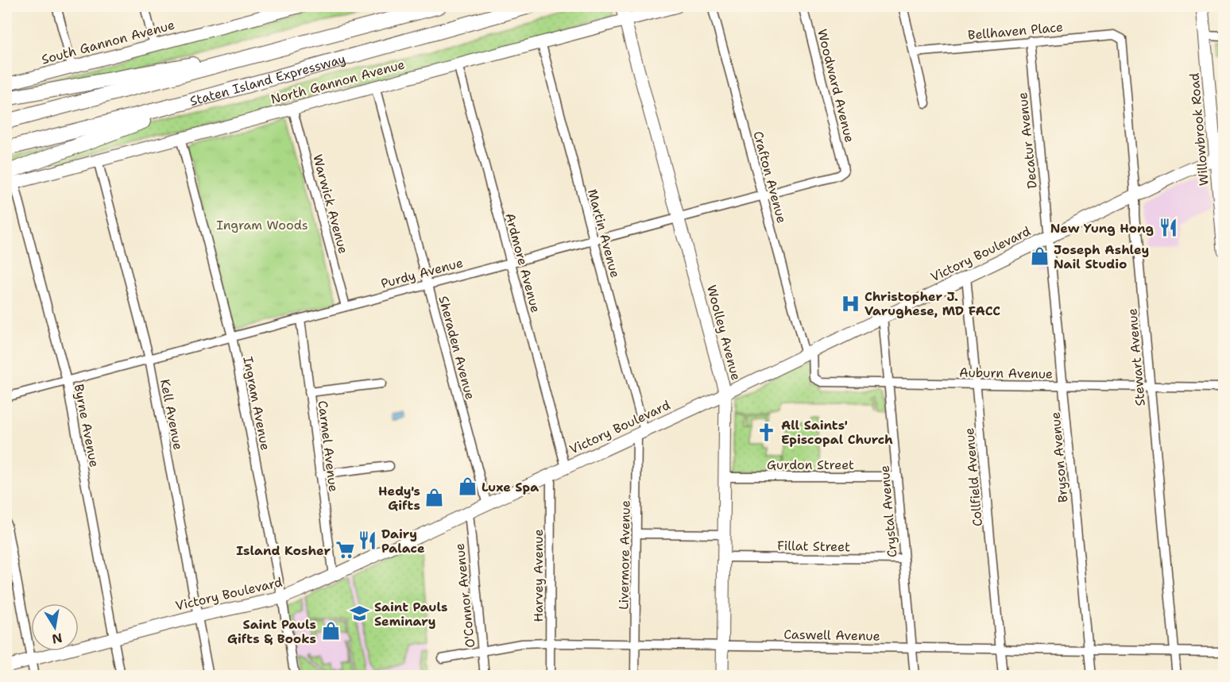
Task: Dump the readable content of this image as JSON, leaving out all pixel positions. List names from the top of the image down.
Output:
{
  "streets": {
    "highway": ["Staten Island Expressway"],
    "main road": [
      "South Gannon Avenue",
      "North Gannon Avenue",
      "Willowbrook Road",
      "Victory Boulevard",
      "Woolley Avenue"
    ],
    "street": [
      "Bellhaven Place",
      "Woodward Avenue",
      "Decatur Avenue",
      "Crafton Avenue",
      "Warwick Avenue",
      "Martin Avenue",
      "Ardmore Avenue",
      "Purdy Avenue",
      "Sheraden Avenue",
      "Stewart Avenue",
      "Auburn Avenue",
      "Ingram Avenue",
      "Kell Avenue",
      "Byrne Avenue",
      "Carmel Avenue",
      "Bryson Avenue",
      "Gurdon Street",
      "Collfield Avenue",
      "Crystal Avenue",
      "Fillat Street",
      "Livermore Avenue",
      "Harvey Avenue",
      "O'Connor Avenue",
      "Caswell Avenue"
    ]
  },
  "crossings": [
    ["Bellhaven Place", "Decatur Avenue"],
    ["Bellhaven Place", "Stewart Avenue"],
    ["North Gannon Avenue", "Warwick Avenue"],
    ["North Gannon Avenue", "Martin Avenue"],
    ["North Gannon Avenue", "Ardmore Avenue"],
    ["North Gannon Avenue", "Woolley Avenue"],
    ["North Gannon Avenue", "Sheraden Avenue"],
    ["North Gannon Avenue", "Ingram Avenue"],
    ["North Gannon Avenue", "Kell Avenue"],
    ["North Gannon Avenue", "Byrne Avenue"],
    ["Woodward Avenue", "Purdy Avenue"],
    ["Willowbrook Road", "Victory Boulevard"],
    ["Decatur Avenue", "Victory Boulevard"],
    ["Decatur Avenue", "Bryson Avenue"],
    ["Crafton Avenue", "Victory Boulevard"],
    ["Crafton Avenue", "Purdy Avenue"],
    ["Crafton Avenue", "Auburn Avenue"],
    ["Warwick Avenue", "Purdy Avenue"],
    ["Martin Avenue", "Victory Boulevard"],
    ["Martin Avenue", "Purdy Avenue"],
    ["Martin Avenue", "Livermore Avenue"],
    ["Victory Boulevard", "Ardmore Avenue"],
    ["Victory Boulevard", "Woolley Avenue"],
    ["Victory Boulevard", "Sheraden Avenue"],
    ["Victory Boulevard", "Stewart Avenue"],
    ["Victory Boulevard", "Auburn Avenue"],
    ["Victory Boulevard", "Ingram Avenue"],
    ["Victory Boulevard", "Kell Avenue"],
    ["Victory Boulevard", "Byrne Avenue"],
    ["Victory Boulevard", "Carmel Avenue"],
    ["Victory Boulevard", "Bryson Avenue"],
    ["Victory Boulevard", "Collfield Avenue"],
    ["Victory Boulevard", "Crystal Avenue"],
    ["Victory Boulevard", "Livermore Avenue"],
    ["Victory Boulevard", "Harvey Avenue"],
    ["Victory Boulevard", "O'Connor Avenue"],
    ["Ardmore Avenue", "Purdy Avenue"],
    ["Purdy Avenue", "Woolley Avenue"],
    ["Purdy Avenue", "Sheraden Avenue"],
    ["Purdy Avenue", "Ingram Avenue"],
    ["Purdy Avenue", "Kell Avenue"],
    ["Purdy Avenue", "Byrne Avenue"],
    ["Purdy Avenue", "Carmel Avenue"],
    ["Woolley Avenue", "Gurdon Street"],
    ["Woolley Avenue", "Fillat Street"],
    ["Woolley Avenue", "Caswell Avenue"],
    ["Stewart Avenue", "Auburn Avenue"],
    ["Stewart Avenue", "Caswell Avenue"],
    ["Auburn Avenue", "Bryson Avenue"],
    ["Auburn Avenue", "Collfield Avenue"],
    ["Auburn Avenue", "Crystal Avenue"],
    ["Bryson Avenue", "Caswell Avenue"],
    ["Gurdon Street", "Crystal Avenue"],
    ["Collfield Avenue", "Caswell Avenue"],
    ["Crystal Avenue", "Fillat Street"],
    ["Crystal Avenue", "Caswell Avenue"],
    ["Livermore Avenue", "Caswell Avenue"],
    ["Harvey Avenue", "Caswell Avenue"],
    ["O'Connor Avenue", "Caswell Avenue"]
  ],
  "parks": ["Ingram Woods"],
  "places": {
    "restaurant": ["New Yung Hong", "Dairy Palace"],
    "shop": [
      "Joseph Ashley Nail Studio",
      "Luxe Spa",
      "Hedy's Gifts",
      "Saint Pauls Gifts & Books"
    ],
    "hospital": ["Christopher J. Varughese, MD FACC"],
    "church": ["All Saints' Episcopal Church"],
    "supermarket": ["Island Kosher"],
    "school or university": ["Saint Pauls Seminary"]
  },
  "north": "bottom"
}
